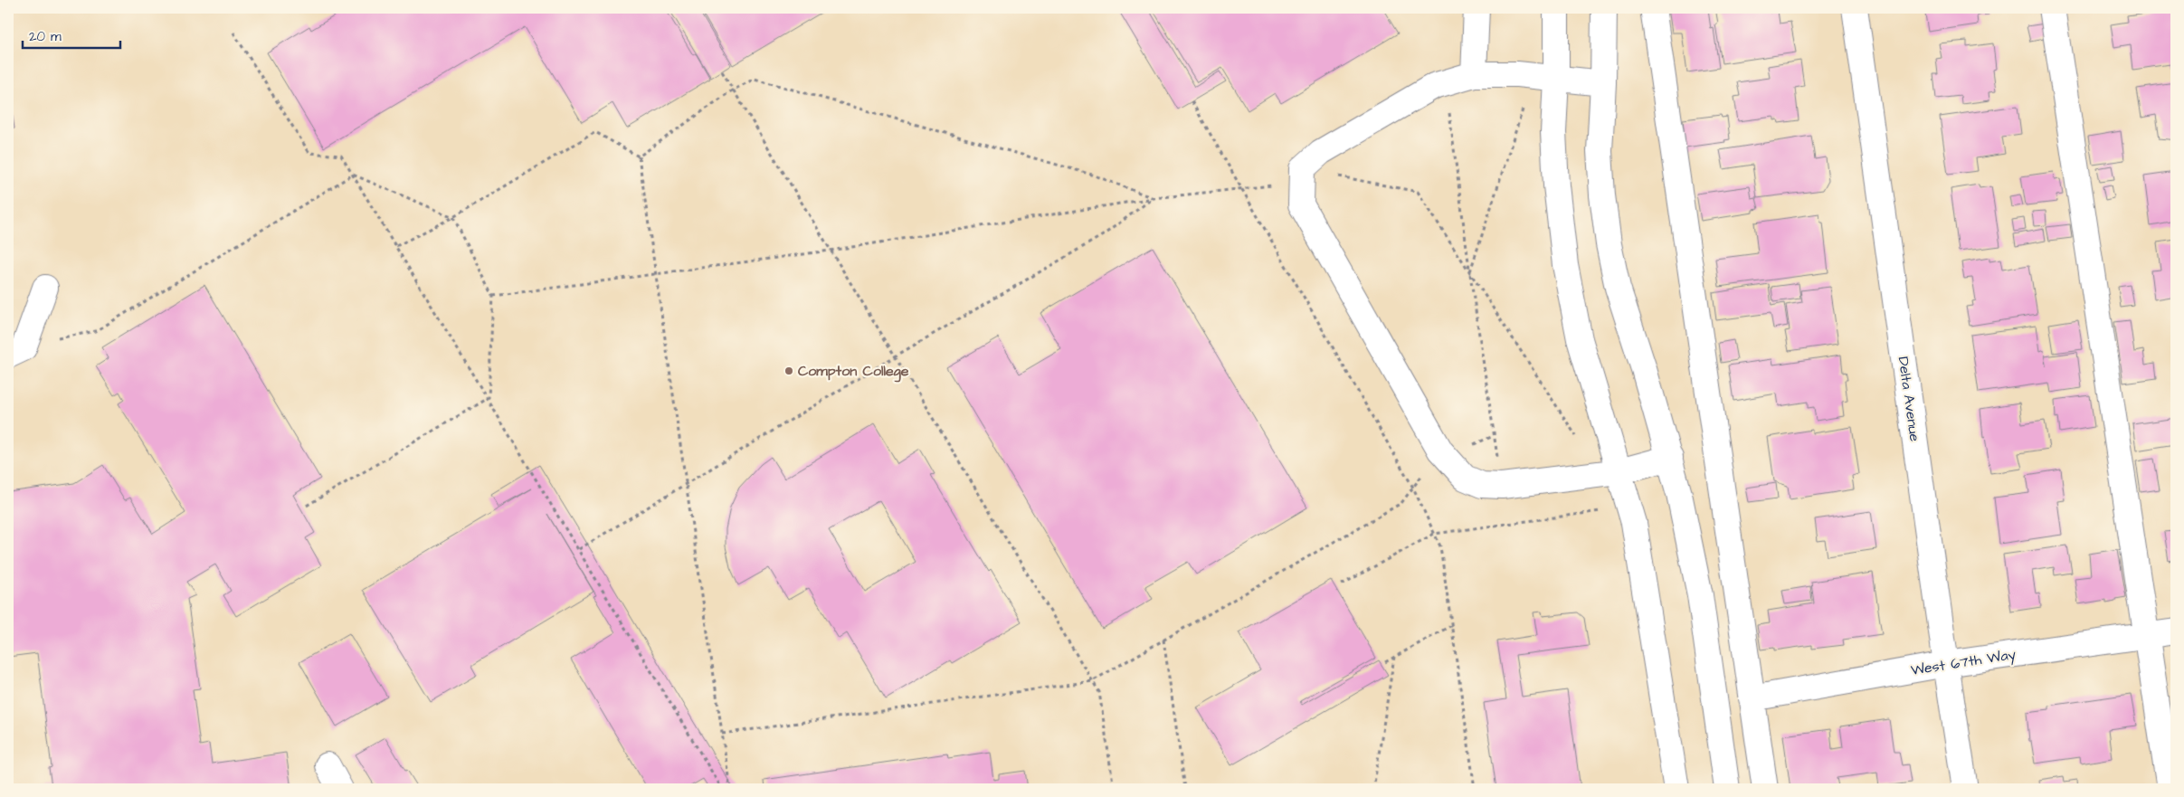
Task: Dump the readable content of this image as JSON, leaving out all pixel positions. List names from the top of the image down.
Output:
{
  "streets": {
    "street": ["Delta Avenue", "West 67th Way"]
  },
  "crossings": [
    ["Delta Avenue", "West 67th Way"]
  ],
  "places": ["Compton College"],
  "scale_bar": "20 m"
}
